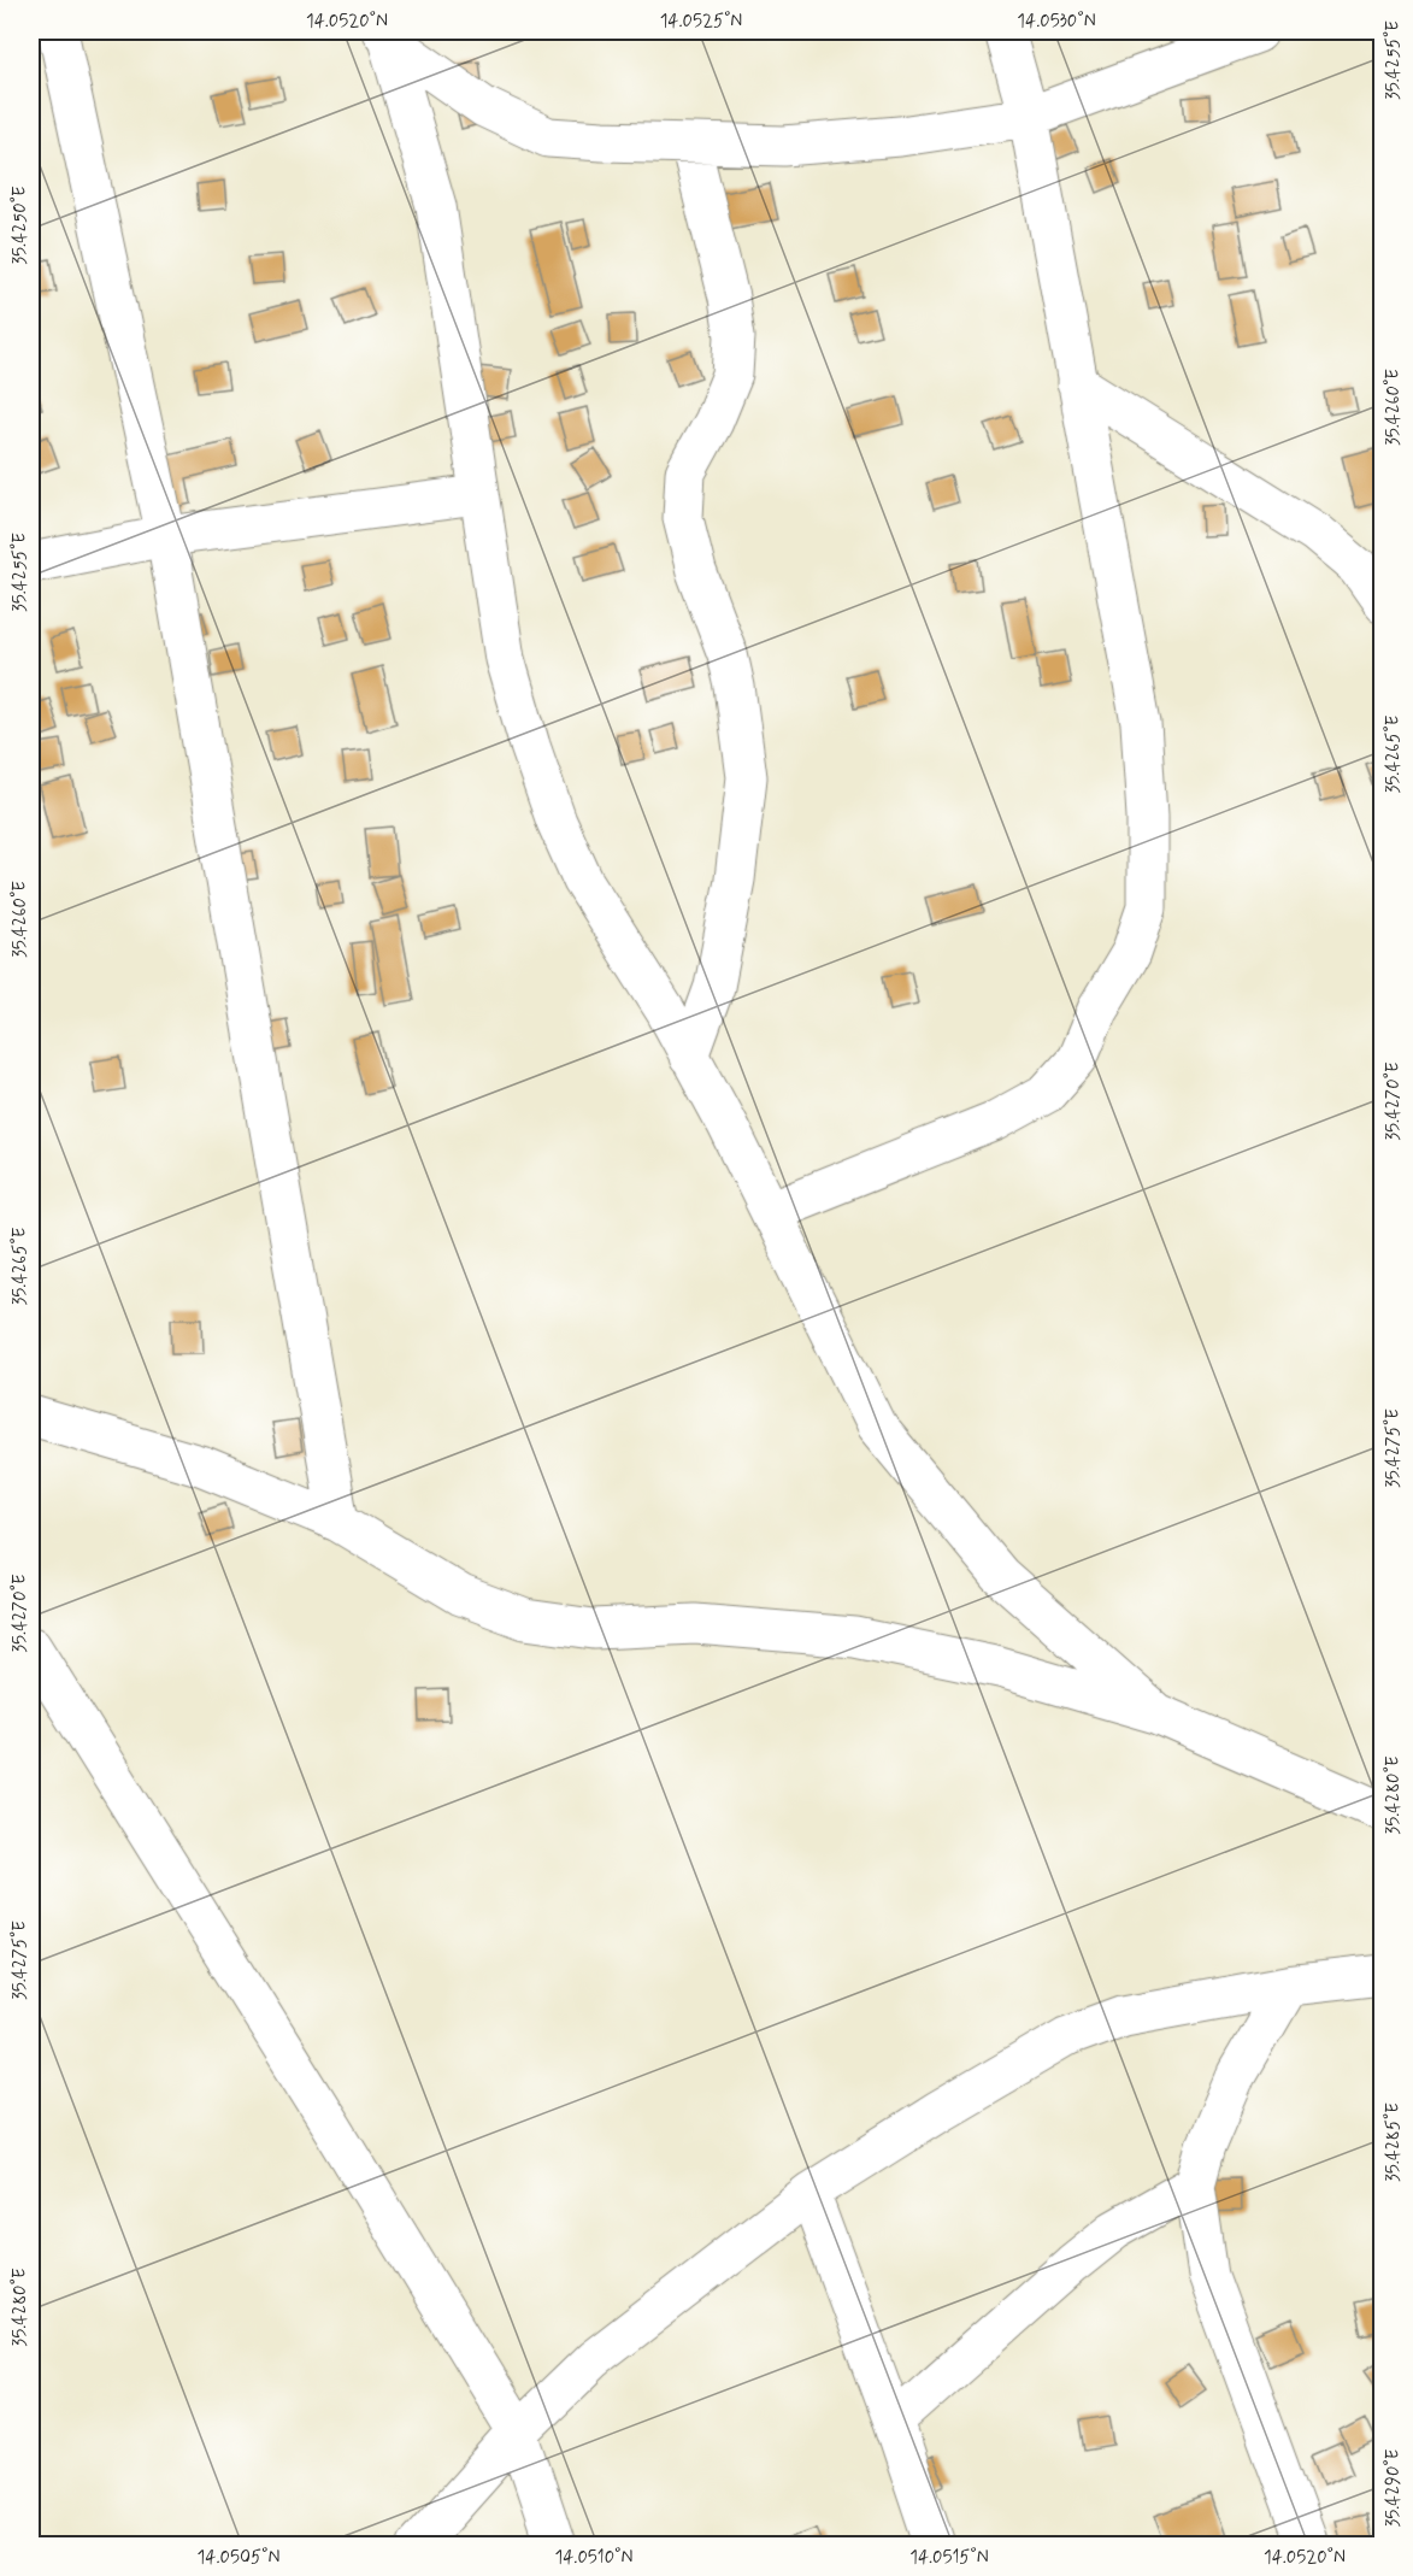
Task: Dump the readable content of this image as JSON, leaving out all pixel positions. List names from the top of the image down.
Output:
{
  "coordinates": [
    "14.0520°N",
    "14.0525°N",
    "14.0530°N",
    "35.4255°E",
    "35.4250°E",
    "35.4260°E",
    "35.4265°E",
    "35.4270°E",
    "35.4275°E",
    "35.4280°E",
    "35.4285°E",
    "35.4290°E",
    "14.0505°N",
    "14.0510°N",
    "14.0515°N"
  ]
}
